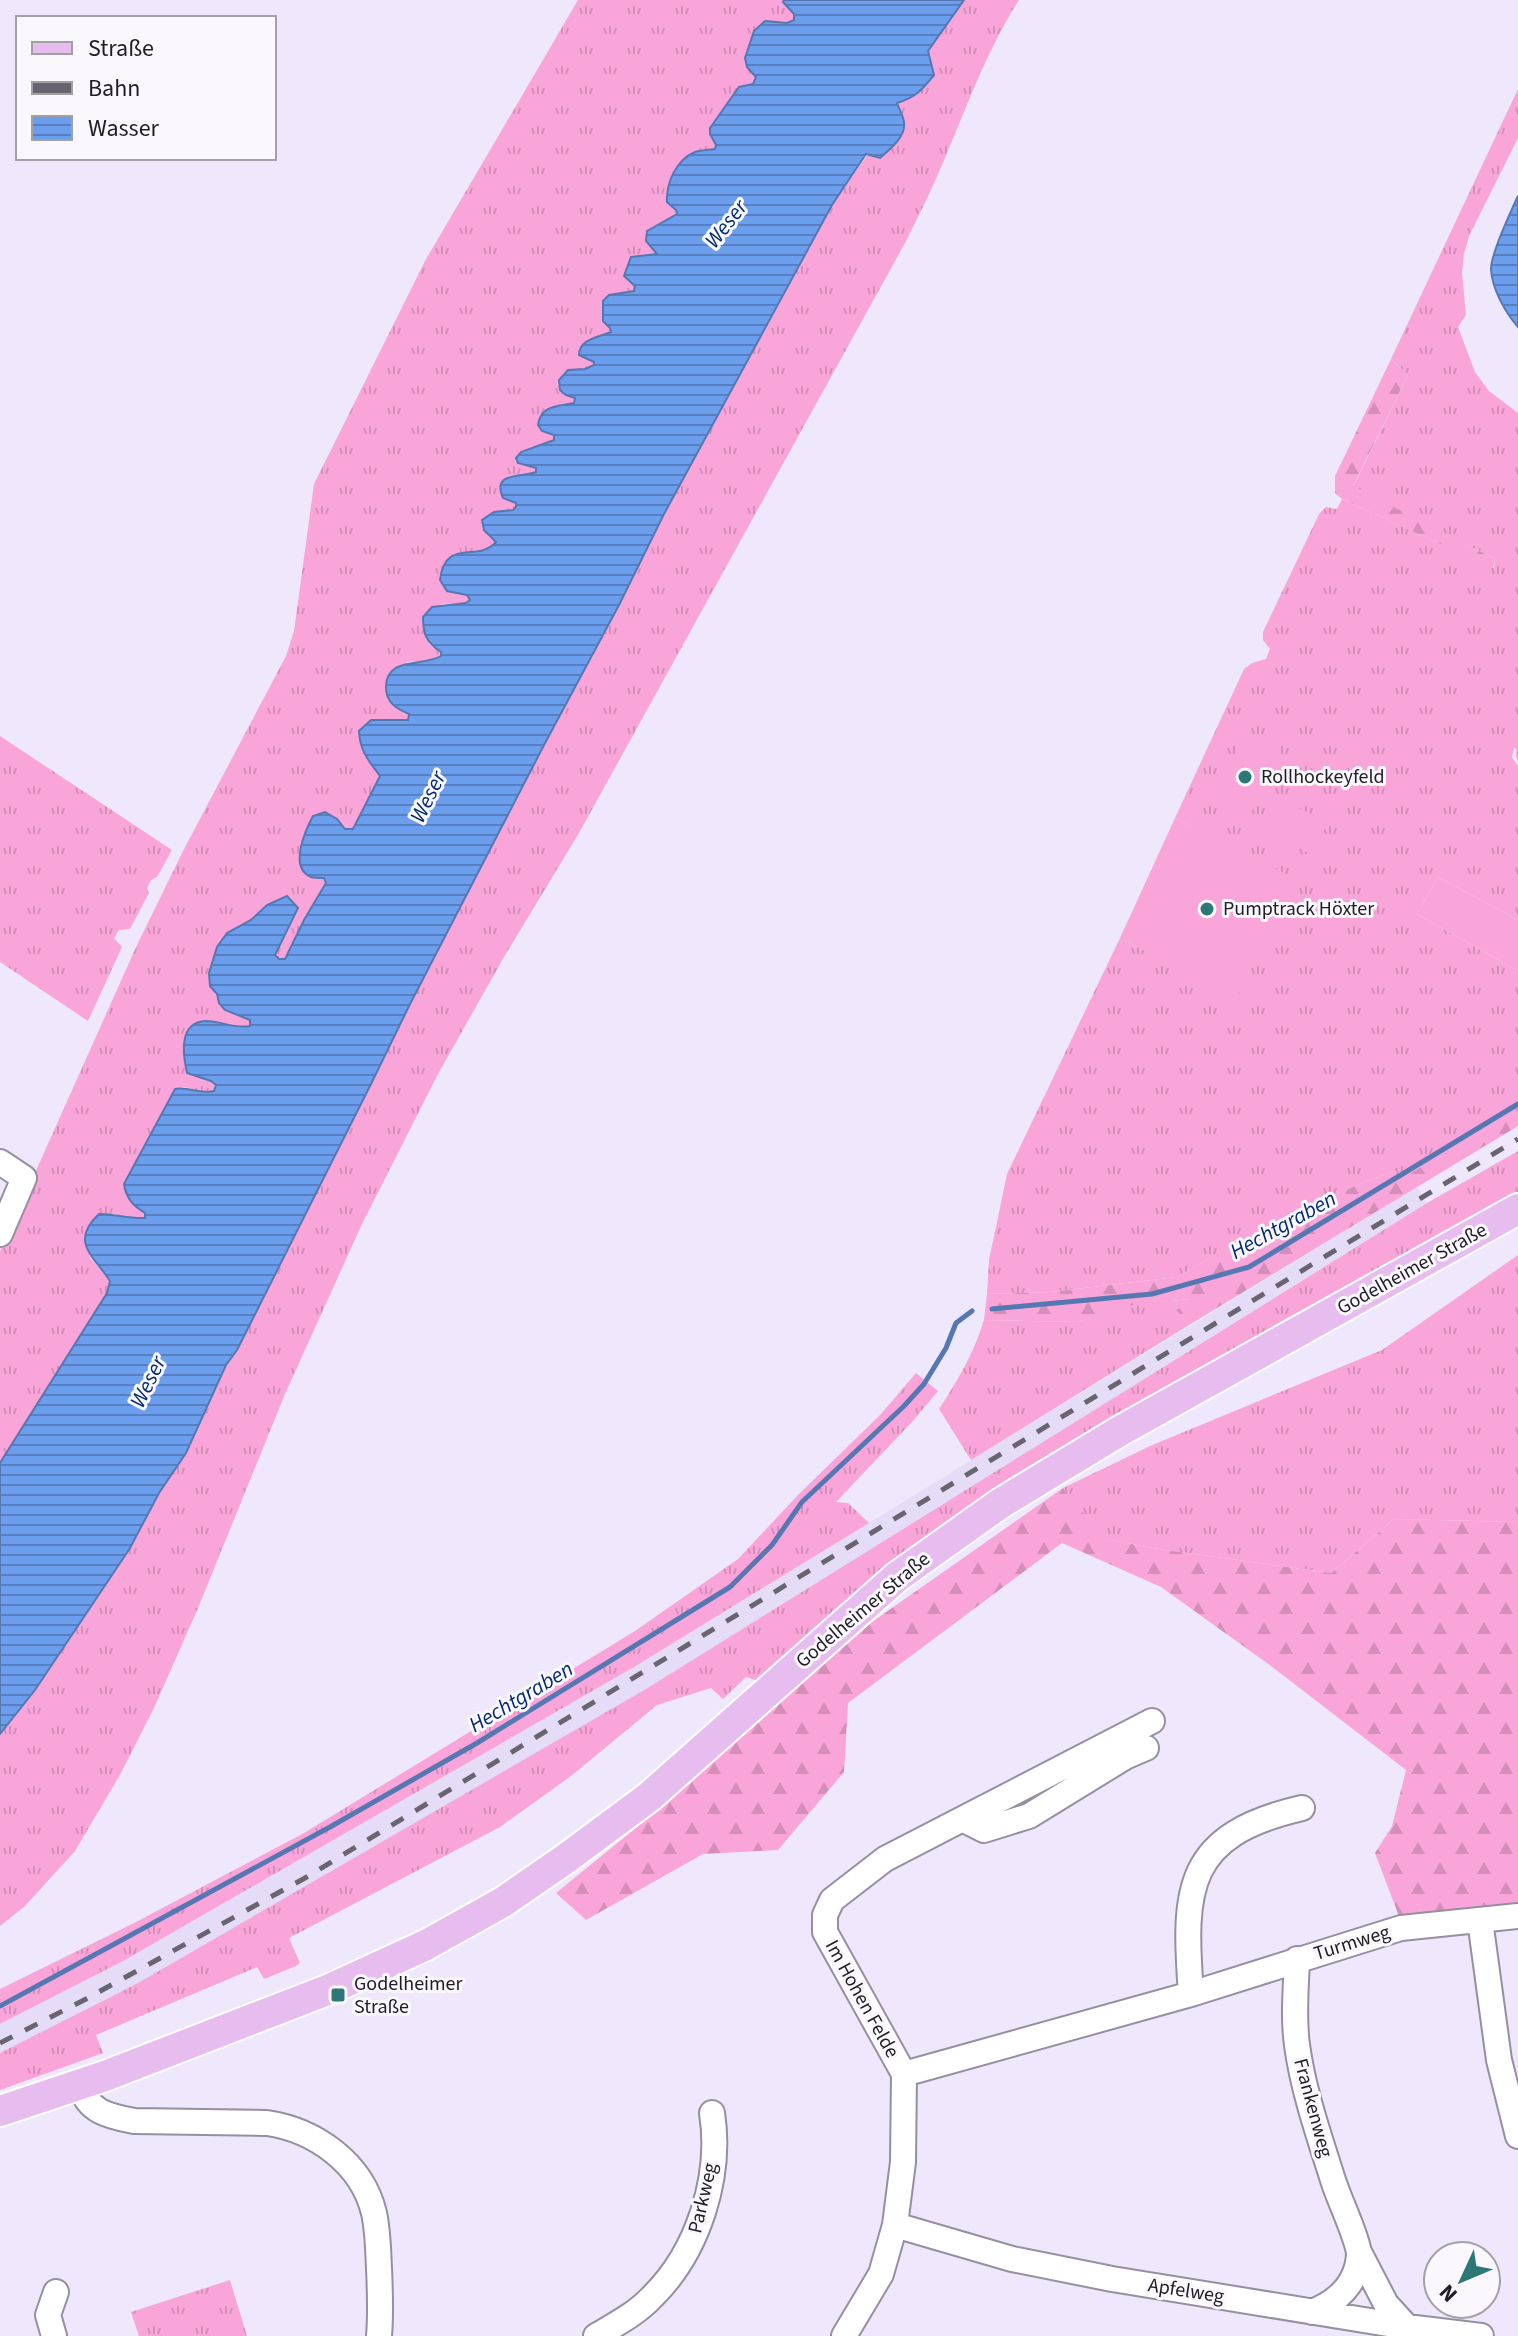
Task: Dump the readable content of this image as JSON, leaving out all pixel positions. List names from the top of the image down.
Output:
{
  "streets": {
    "main road": ["Godelheimer Straße"],
    "street": [
      "Turmweg",
      "Im Hohen Felde",
      "Frankenweg",
      "Parkweg",
      "Apfelweg"
    ]
  },
  "crossings": [
    ["Turmweg", "Im Hohen Felde"],
    ["Turmweg", "Frankenweg"],
    ["Im Hohen Felde", "Apfelweg"],
    ["Frankenweg", "Apfelweg"]
  ],
  "water": ["Weser", "Hechtgraben"],
  "places": {
    "other": ["Rollhockeyfeld", "Pumptrack Höxter"],
    "transit": ["Godelheimer Straße"]
  },
  "legend": ["Straße", "Bahn", "Wasser"],
  "north": "bottom left"
}
